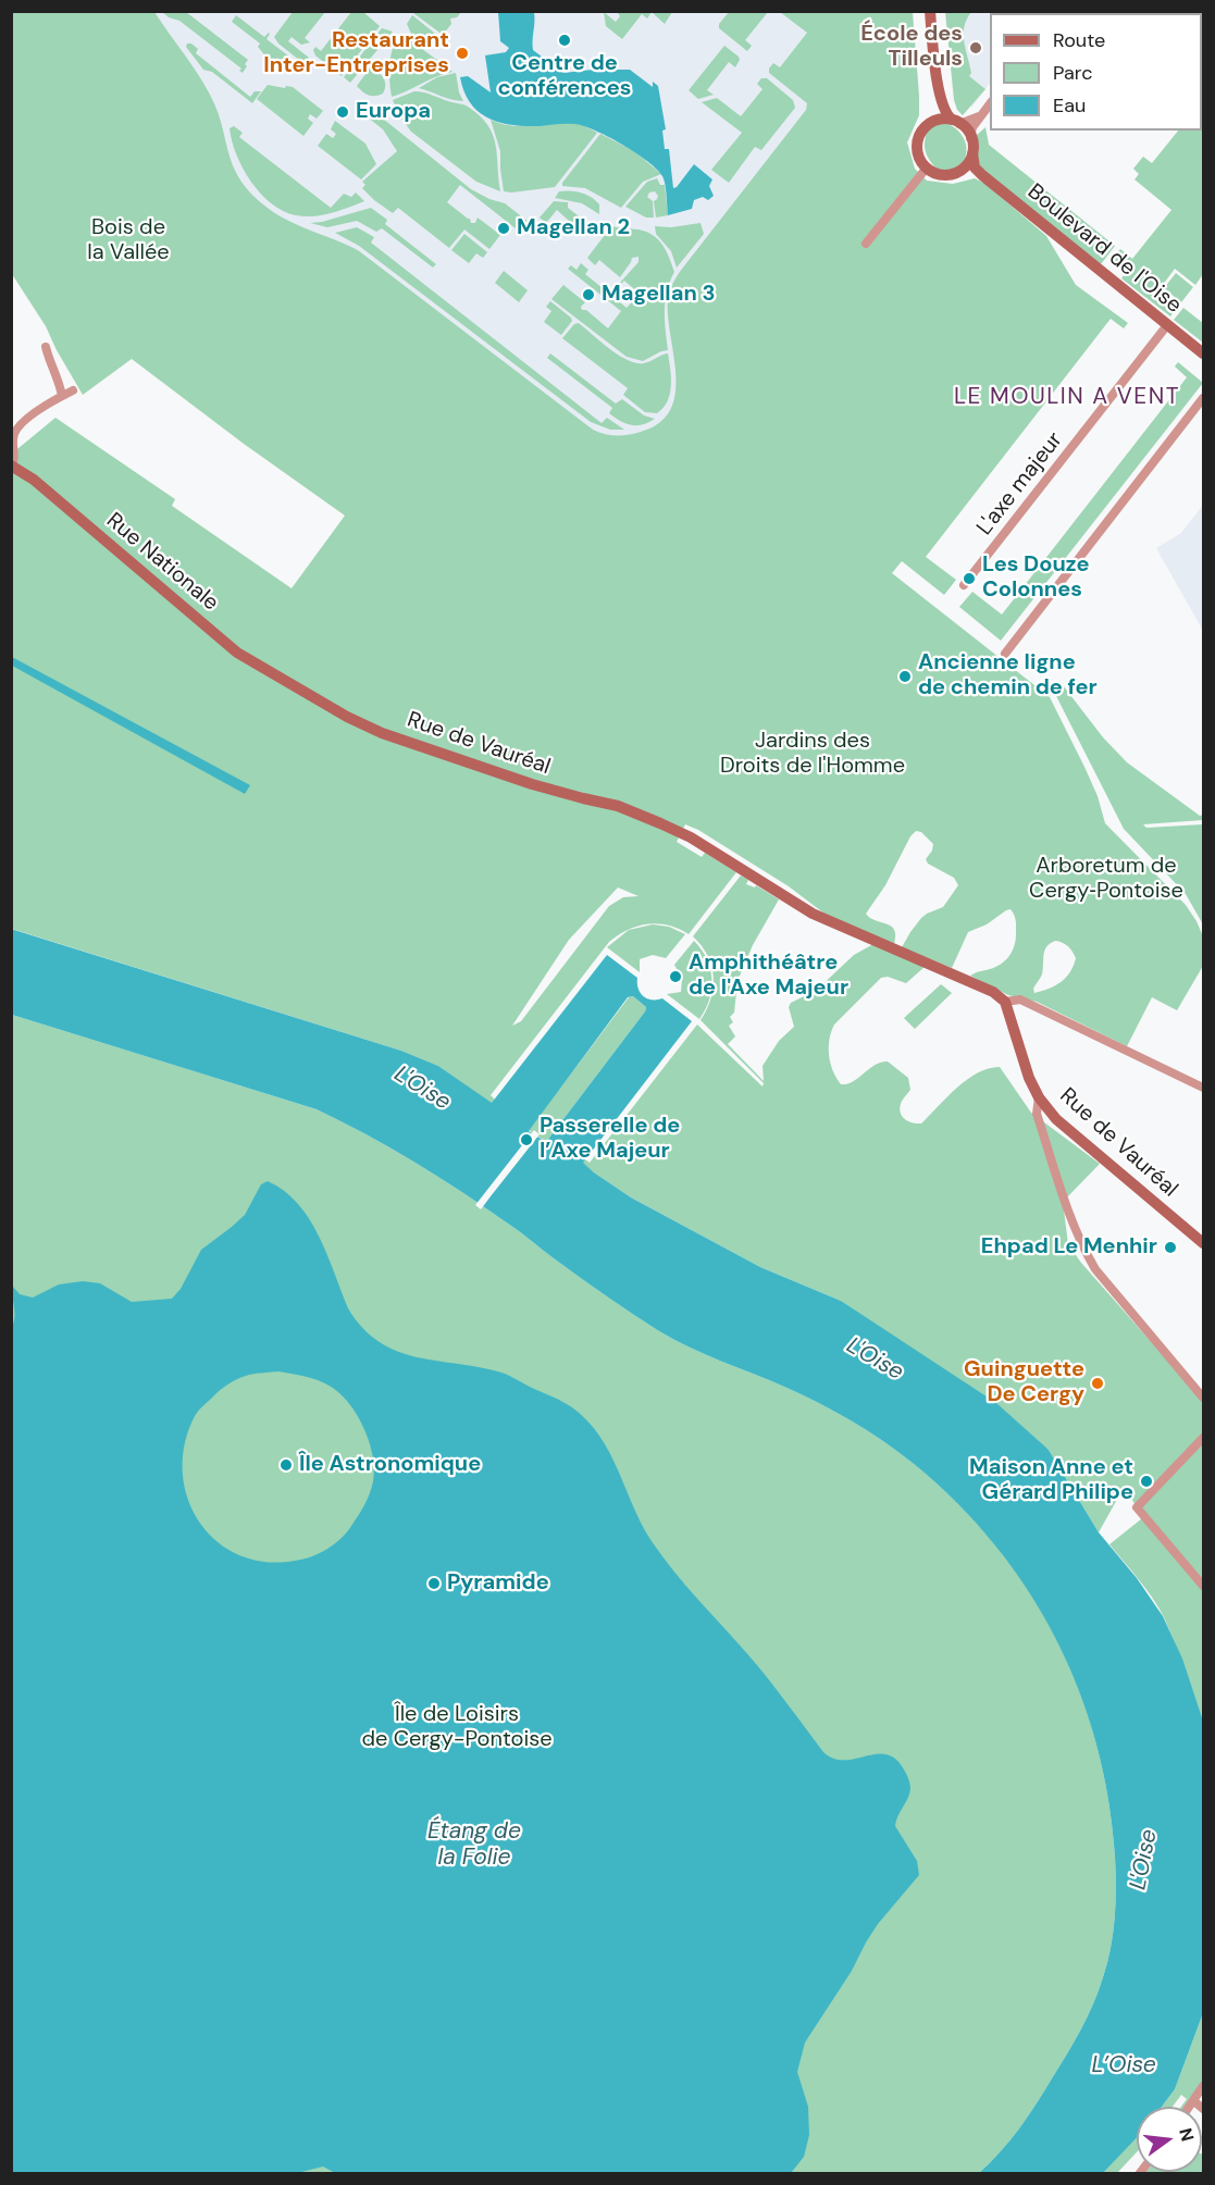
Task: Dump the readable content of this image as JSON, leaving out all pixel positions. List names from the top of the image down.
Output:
{
  "streets": {
    "street": [
      "Boulevard de l'Oise",
      "L'axe majeur",
      "Rue Nationale",
      "Rue de Vauréal"
    ]
  },
  "crossings": [
    ["Boulevard de l'Oise", "L'axe majeur"],
    ["Rue Nationale", "Rue de Vauréal"]
  ],
  "districts": ["LE MOULIN A VENT"],
  "water": ["L'Oise", "Étang de la Folie", "L’Oise"],
  "parks": [
    "Bois de la Vallée",
    "Jardins des Droits de l'Homme",
    "Arboretum de Cergy‐Pontoise",
    "Île de Loisirs de Cergy-Pontoise"
  ],
  "places": [
    "Centre de conférences",
    "École des Tilleuls",
    "Restaurant Inter-Entreprises",
    "Europa",
    "Magellan 2",
    "Magellan 3",
    "Les Douze Colonnes",
    "Ancienne ligne de chemin de fer",
    "Amphithéâtre de l'Axe Majeur",
    "Passerelle de l’Axe Majeur",
    "Ehpad Le Menhir",
    "Guinguette De Cergy",
    "Île Astronomique",
    "Maison Anne et Gérard Philipe",
    "Pyramide"
  ],
  "legend": ["Route", "Parc", "Eau"],
  "north": "right"
}
